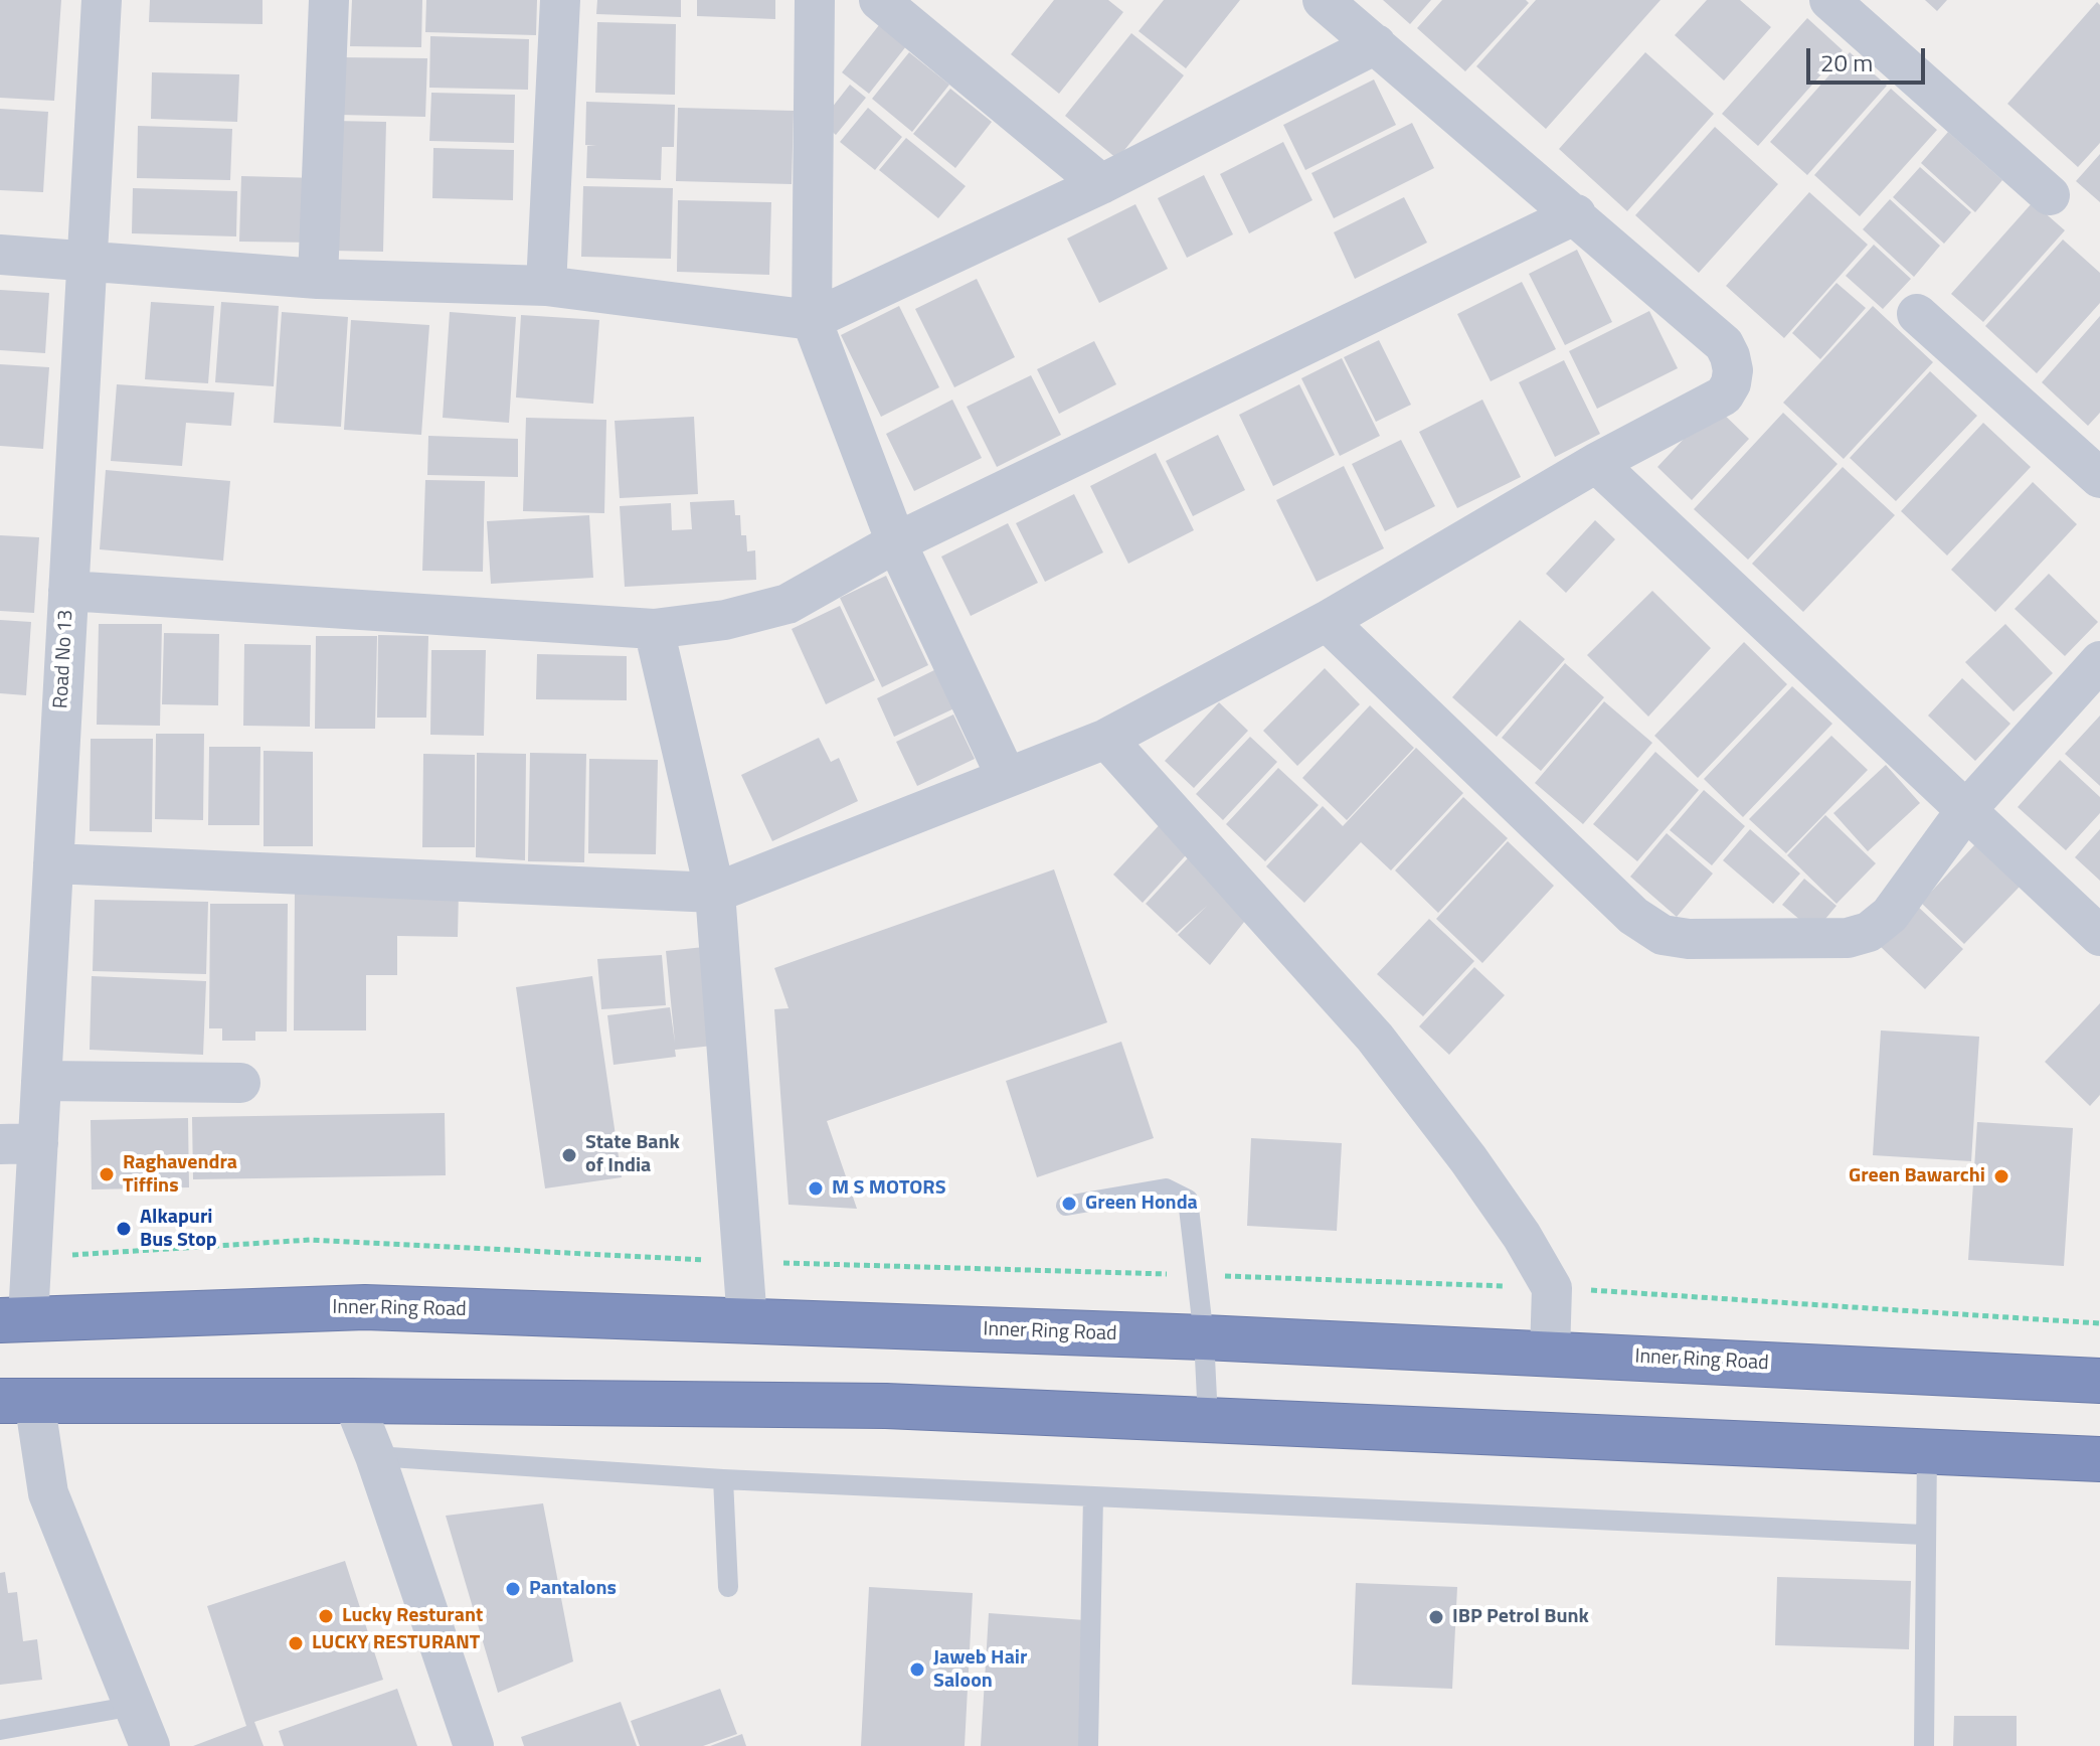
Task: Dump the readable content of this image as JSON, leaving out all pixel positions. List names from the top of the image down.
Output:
{
  "streets": {
    "highway": ["Inner Ring Road"],
    "street": ["Road No 13"]
  },
  "crossings": [
    ["Road No 13", "Inner Ring Road"]
  ],
  "places": [
    "State Bank of India",
    "Raghavendra Tiffins",
    "Green Bawarchi",
    "M S MOTORS",
    "Green Honda",
    "Alkapuri Bus Stop",
    "Pantalons",
    "Lucky Resturant",
    "IBP Petrol Bunk",
    "LUCKY RESTURANT",
    "Jaweb Hair Saloon"
  ],
  "scale_bar": "20 m"
}
